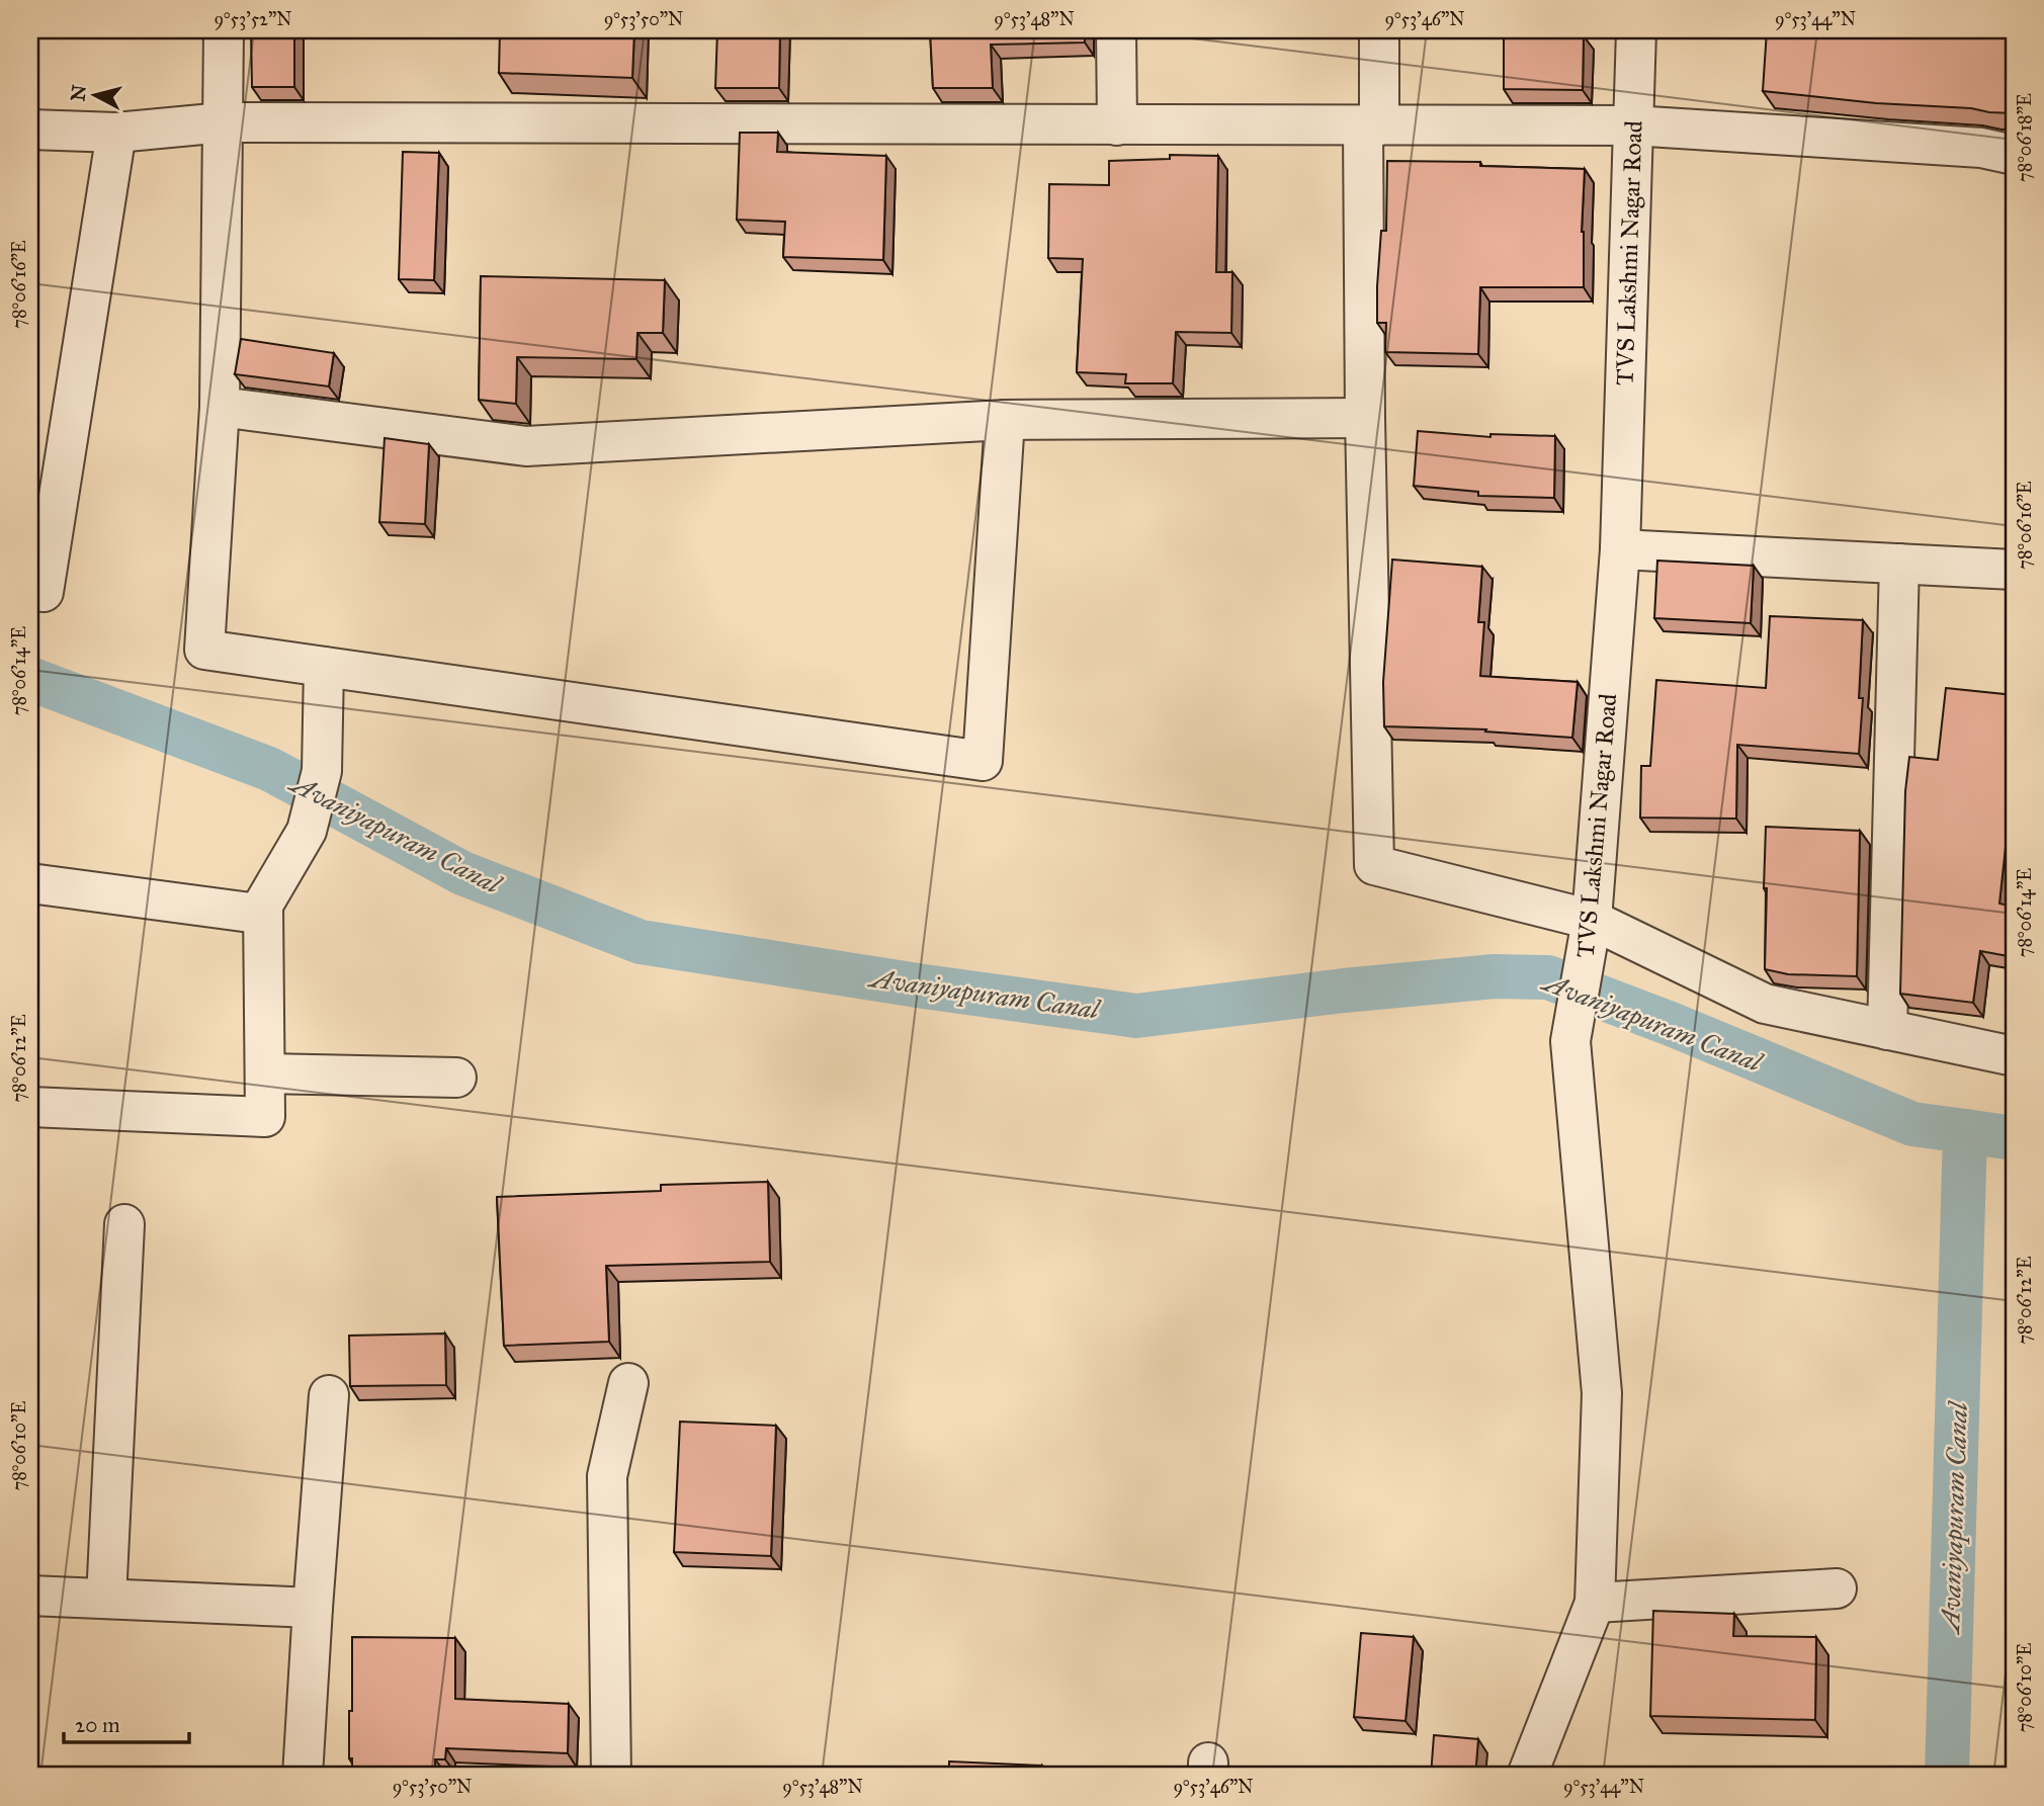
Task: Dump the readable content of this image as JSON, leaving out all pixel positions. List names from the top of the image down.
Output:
{
  "streets": {
    "street": ["TVS Lakshmi Nagar Road"]
  },
  "water": ["Avaniyapuram Canal"],
  "scale_bar": "20 m",
  "north": "left",
  "coordinates": [
    "9°53'52\"N",
    "9°53'50\"N",
    "9°53'48\"N",
    "9°53'46\"N",
    "9°53'44\"N",
    "78°06'18\"E",
    "78°06'16\"E",
    "78°06'14\"E",
    "78°06'12\"E",
    "78°06'10\"E"
  ]
}
